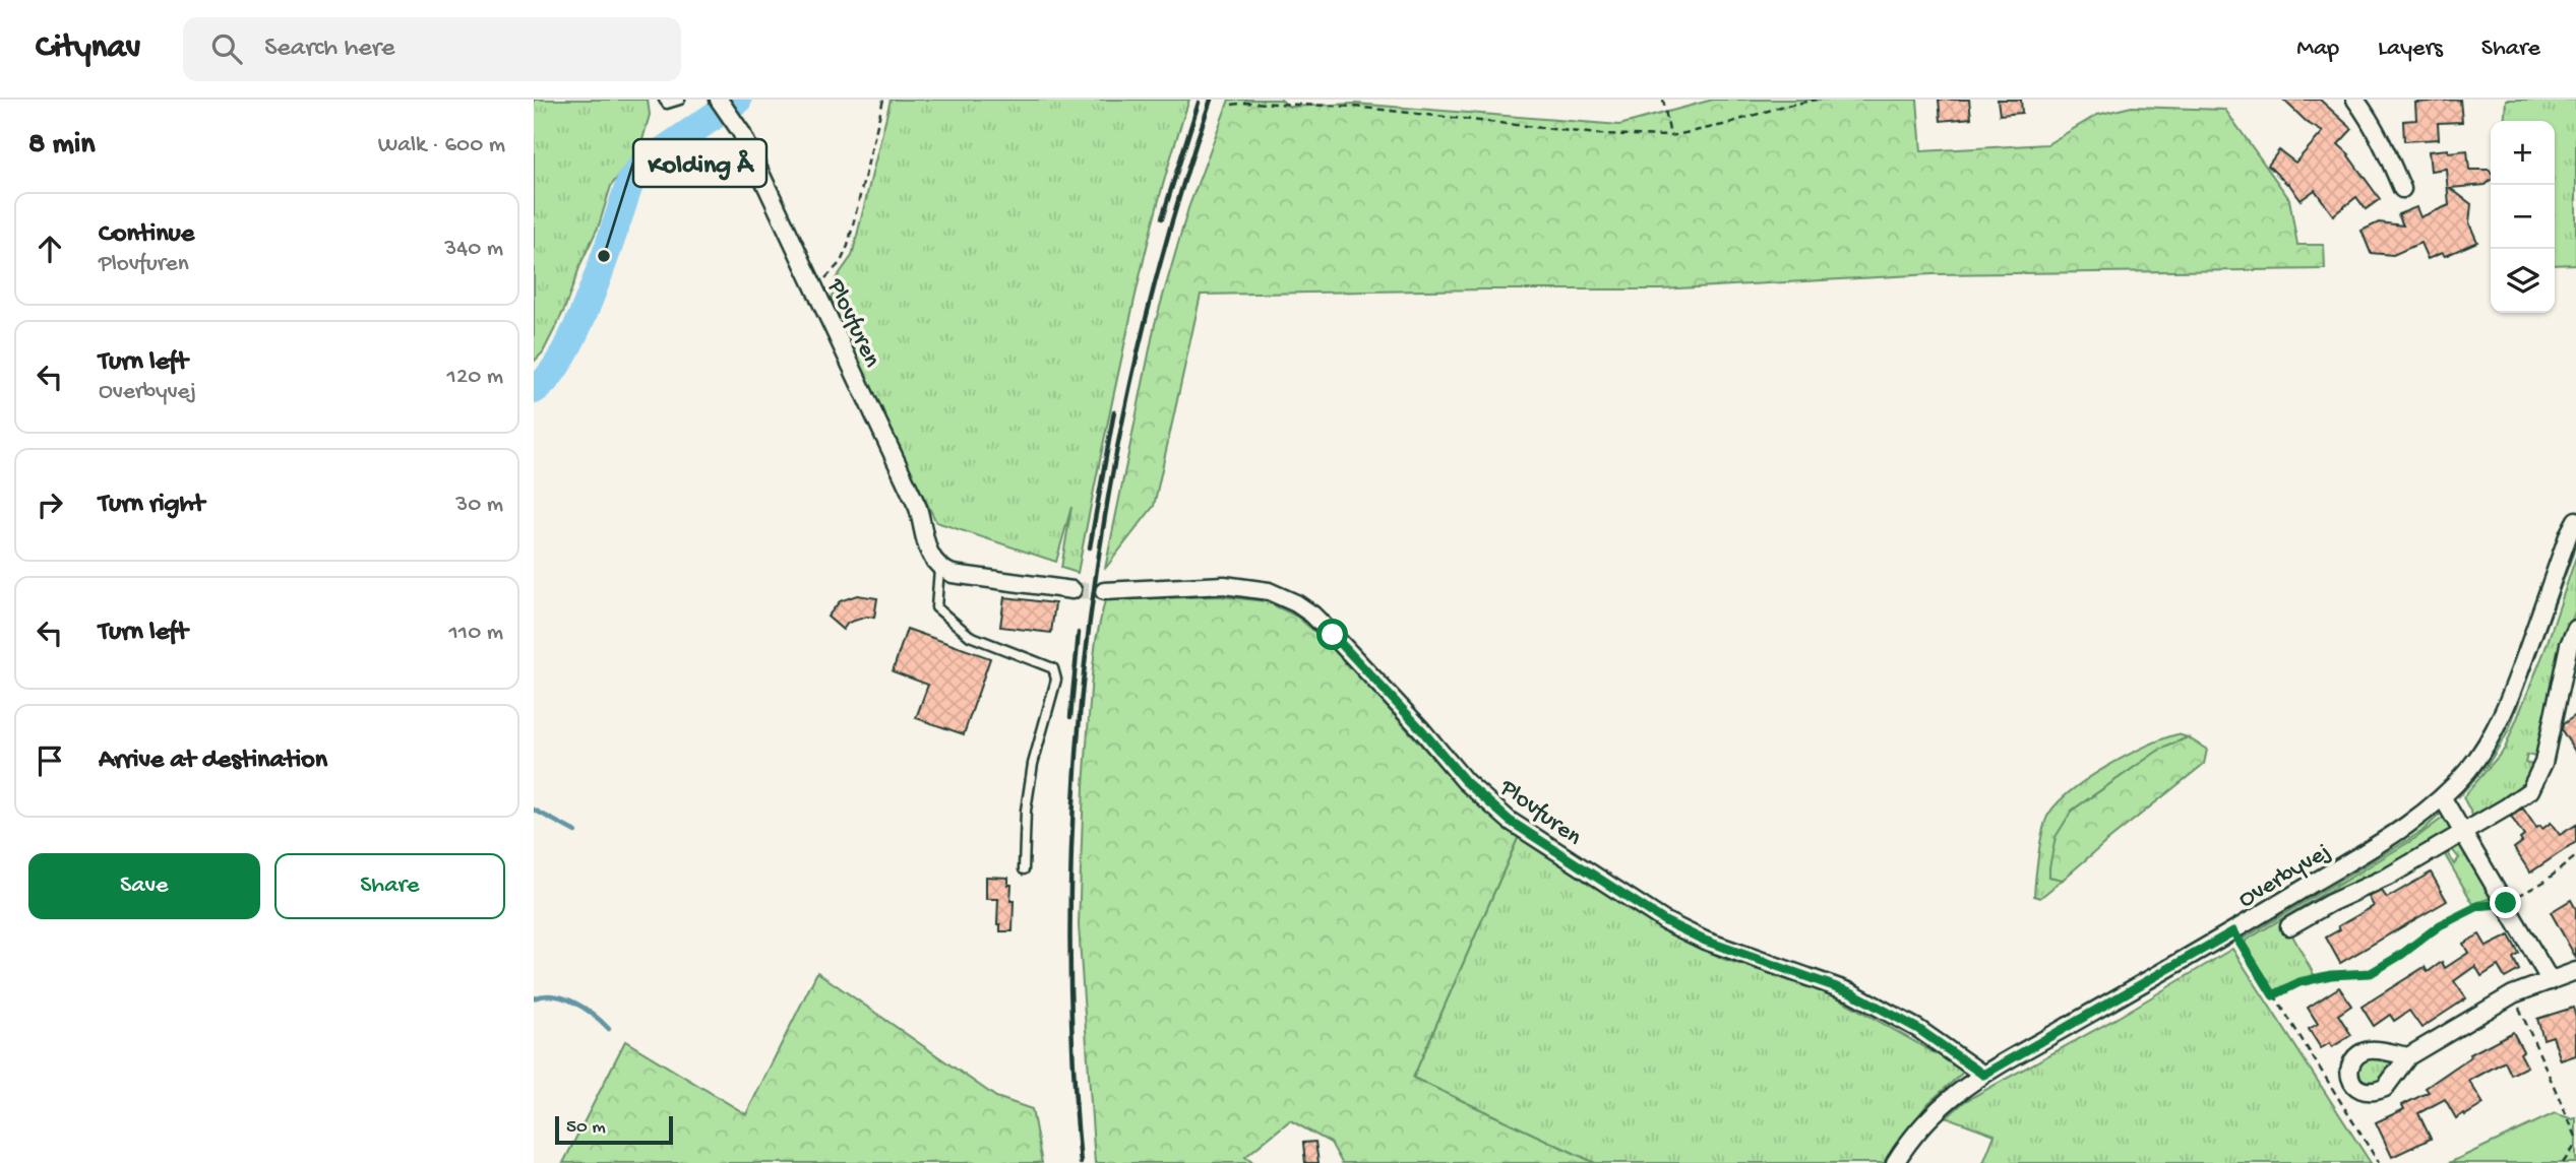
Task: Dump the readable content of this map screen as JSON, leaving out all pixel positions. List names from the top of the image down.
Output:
{
  "streets": {
    "street": ["Plovfuren", "Overbyvej"]
  },
  "crossings": [
    ["Plovfuren", "Overbyvej"]
  ],
  "places": ["Kolding Å"],
  "scale_bar": "50 m",
  "page": {
    "header": "Citynav",
    "search": "Search here",
    "nav": ["Map", "Layers", "Share"],
    "heading": ["8 min", "Walk · 600 m"],
    "map_buttons": ["+", "−"],
    "list": [
      ["Continue", "Plovfuren", "340 m"],
      ["Turn left", "Overbyvej", "120 m"],
      ["Turn right", "30 m"],
      ["Turn left", "110 m"],
      "Arrive at destination"
    ],
    "buttons": ["Save", "Share"],
    "scale": "50 m"
  }
}
